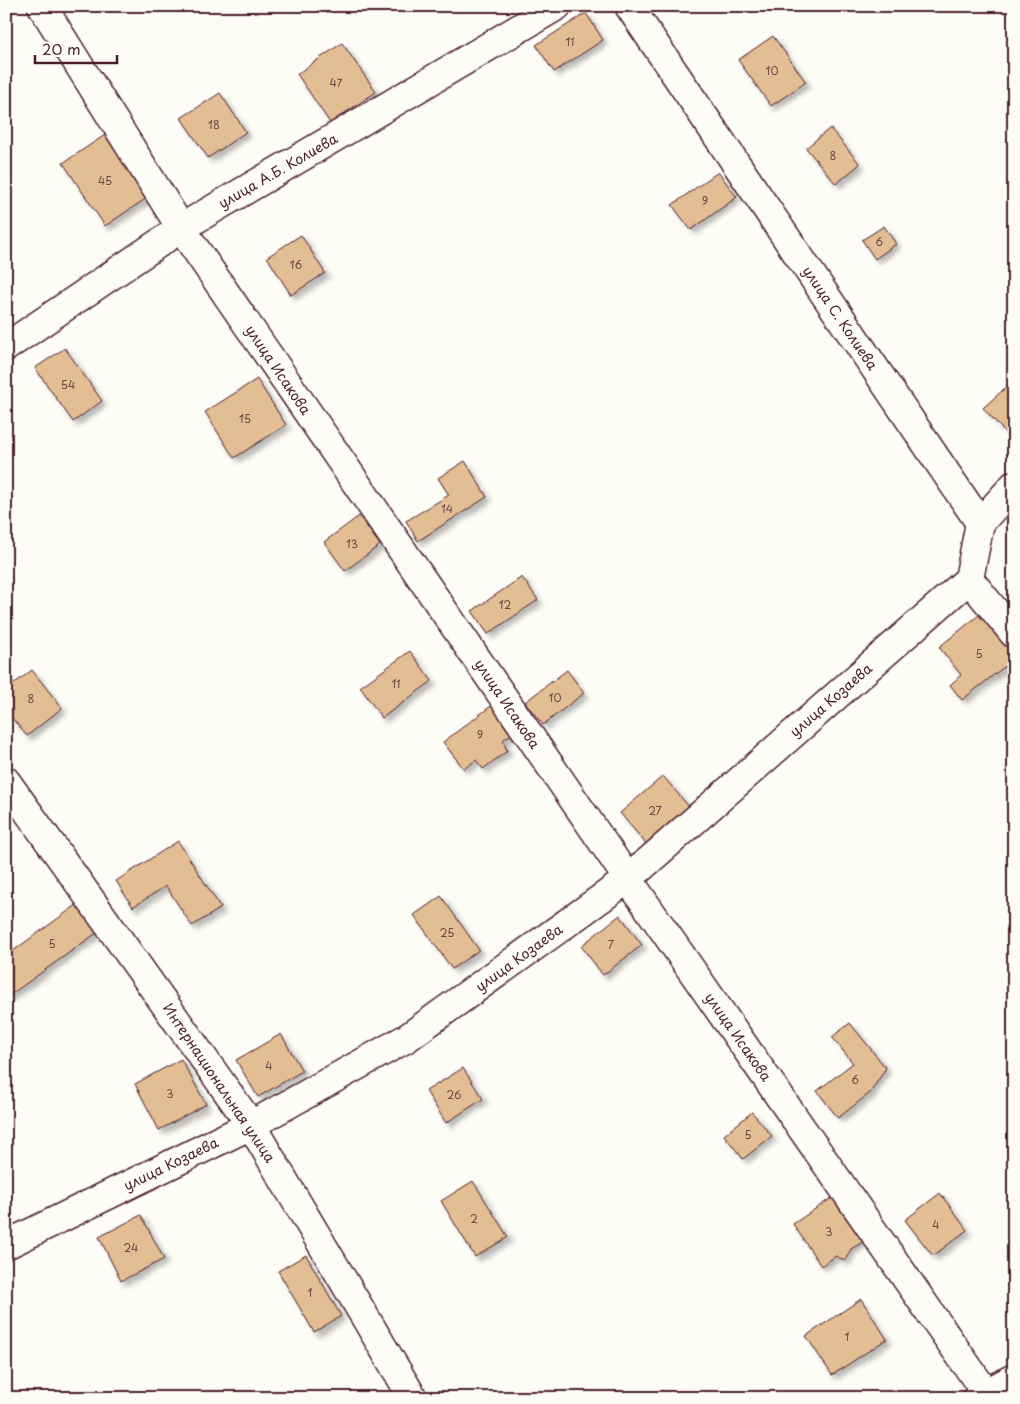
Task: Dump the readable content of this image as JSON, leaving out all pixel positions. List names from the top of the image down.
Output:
{
  "streets": {
    "street": [
      "улица А.Б. Колиева",
      "улица С. Колиева",
      "улица Исакова",
      "улица Козаева",
      "Интернациональная улица"
    ]
  },
  "crossings": [
    ["улица А.Б. Колиева", "улица Исакова"],
    ["улица Исакова", "улица Козаева"],
    ["улица Козаева", "Интернациональная улица"]
  ],
  "house_numbers": [
    "11",
    "10",
    "47",
    "18",
    "8",
    "45",
    "9",
    "6",
    "16",
    "54",
    "15",
    "14",
    "13",
    "12",
    "5",
    "11",
    "10",
    "8",
    "9",
    "27",
    "25",
    "5",
    "7",
    "4",
    "6",
    "3",
    "26",
    "5",
    "2",
    "4",
    "3",
    "24",
    "1",
    "1"
  ],
  "scale_bar": "20 m"
}
